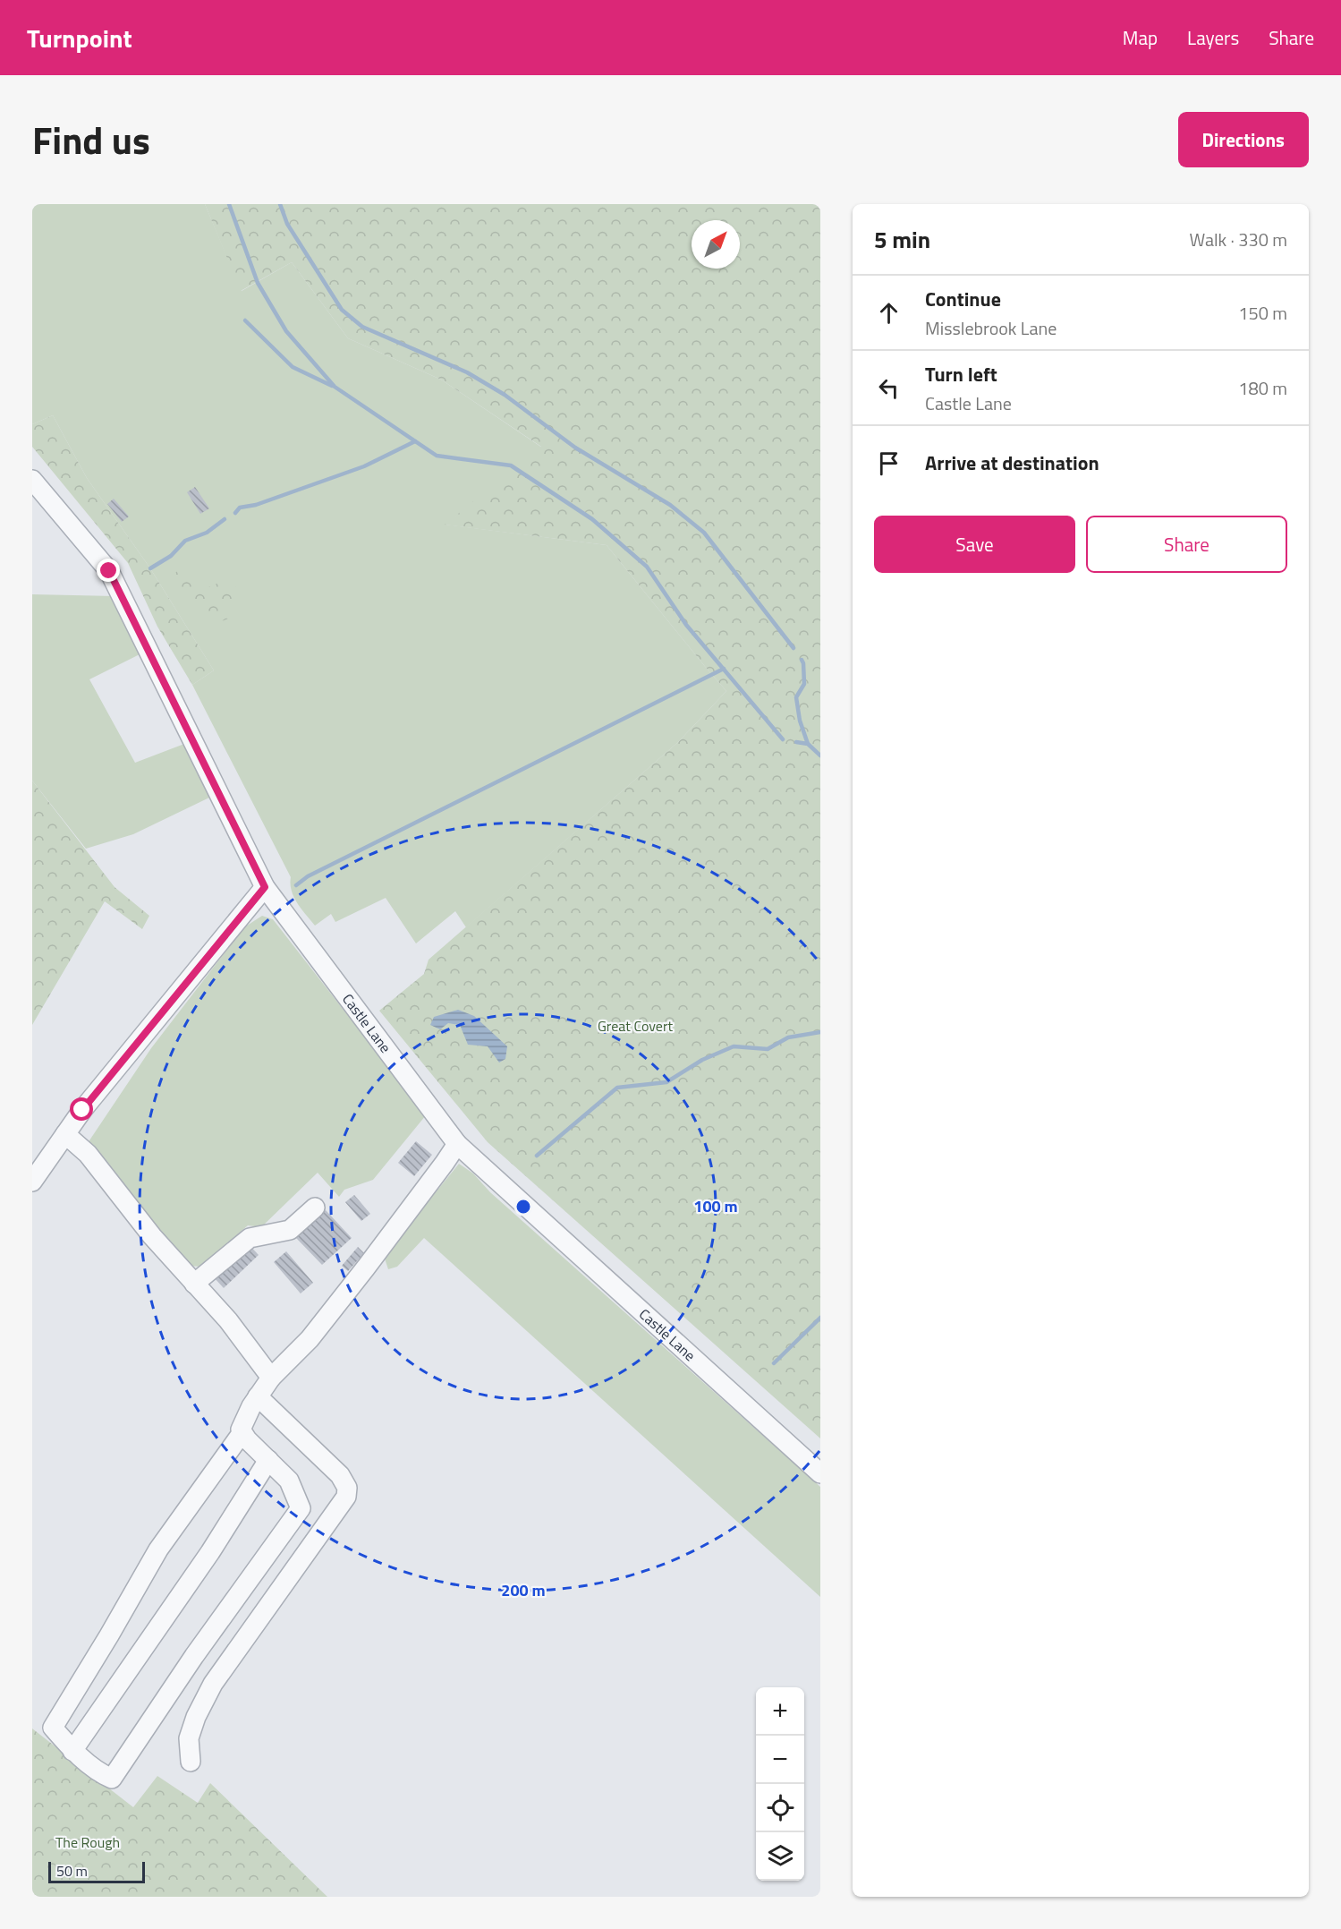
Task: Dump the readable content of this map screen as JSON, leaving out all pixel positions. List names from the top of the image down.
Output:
{
  "streets": {
    "street": ["Castle Lane"]
  },
  "parks": ["Great Covert", "The Rough"],
  "scale_bar": "50 m",
  "north": "top right",
  "page": {
    "header": "Turnpoint",
    "nav": ["Map", "Layers", "Share"],
    "title": "Find us",
    "buttons": [
      "Directions",
      ["Save", "Share"]
    ],
    "heading": ["5 min", "Walk · 330 m"],
    "list": [
      ["Continue", "Misslebrook Lane", "150 m"],
      ["Turn left", "Castle Lane", "180 m"],
      "Arrive at destination"
    ],
    "map_buttons": ["+", "−"],
    "scale": "50 m"
  },
  "rings": ["100 m", "200 m"]
}
